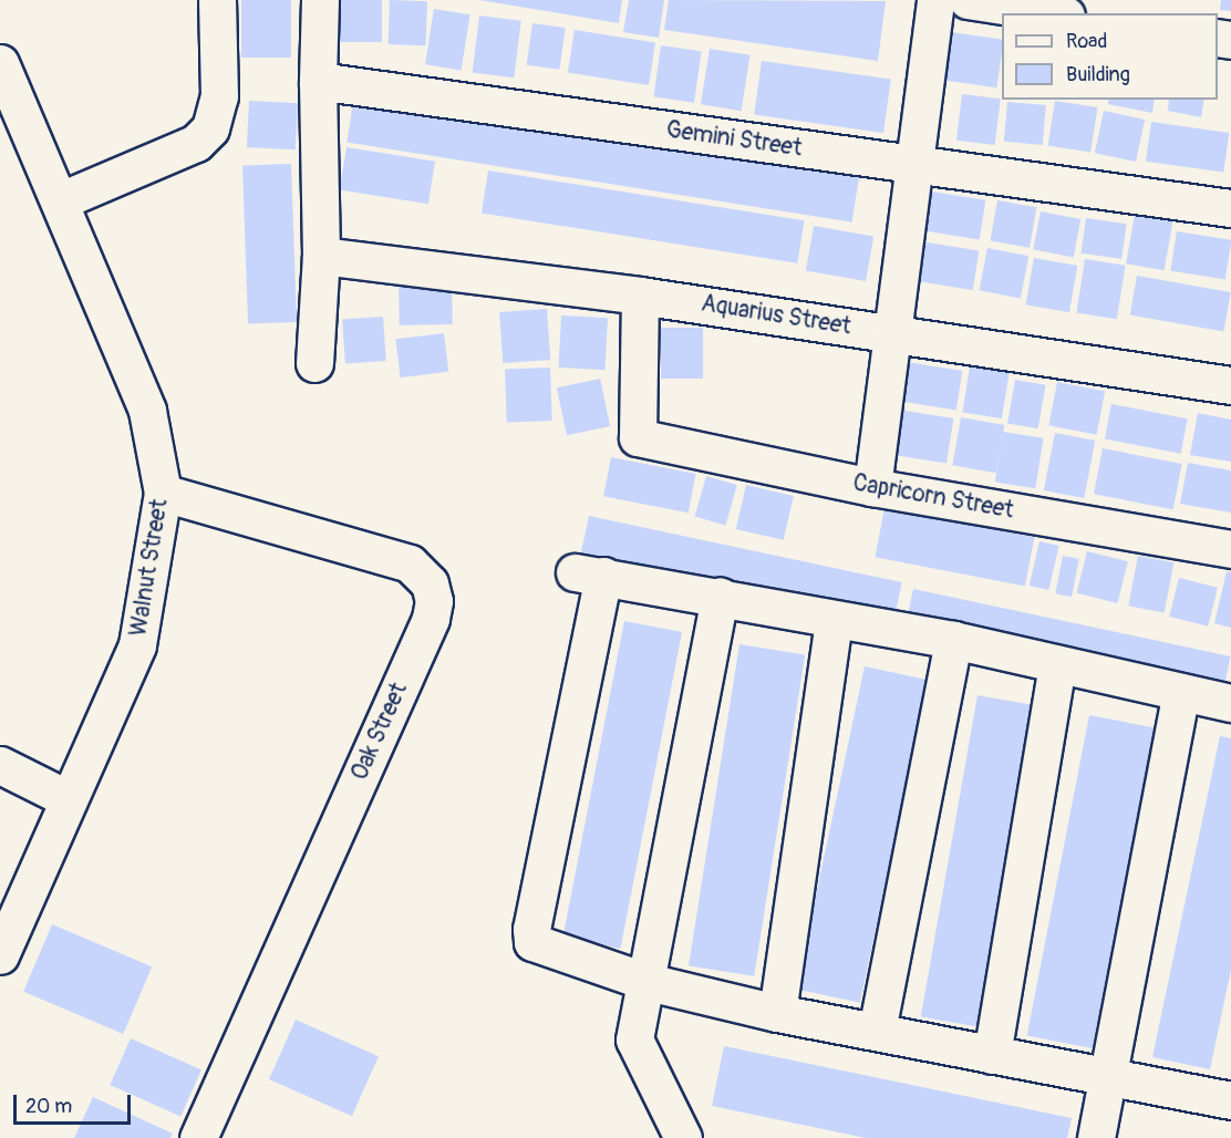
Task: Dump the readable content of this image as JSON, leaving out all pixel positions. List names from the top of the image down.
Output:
{
  "streets": {
    "street": [
      "Gemini Street",
      "Aquarius Street",
      "Capricorn Street",
      "Walnut Street",
      "Oak Street"
    ]
  },
  "crossings": [
    ["Aquarius Street", "Capricorn Street"],
    ["Walnut Street", "Oak Street"]
  ],
  "legend": ["Road", "Building"],
  "scale_bar": "20 m"
}
